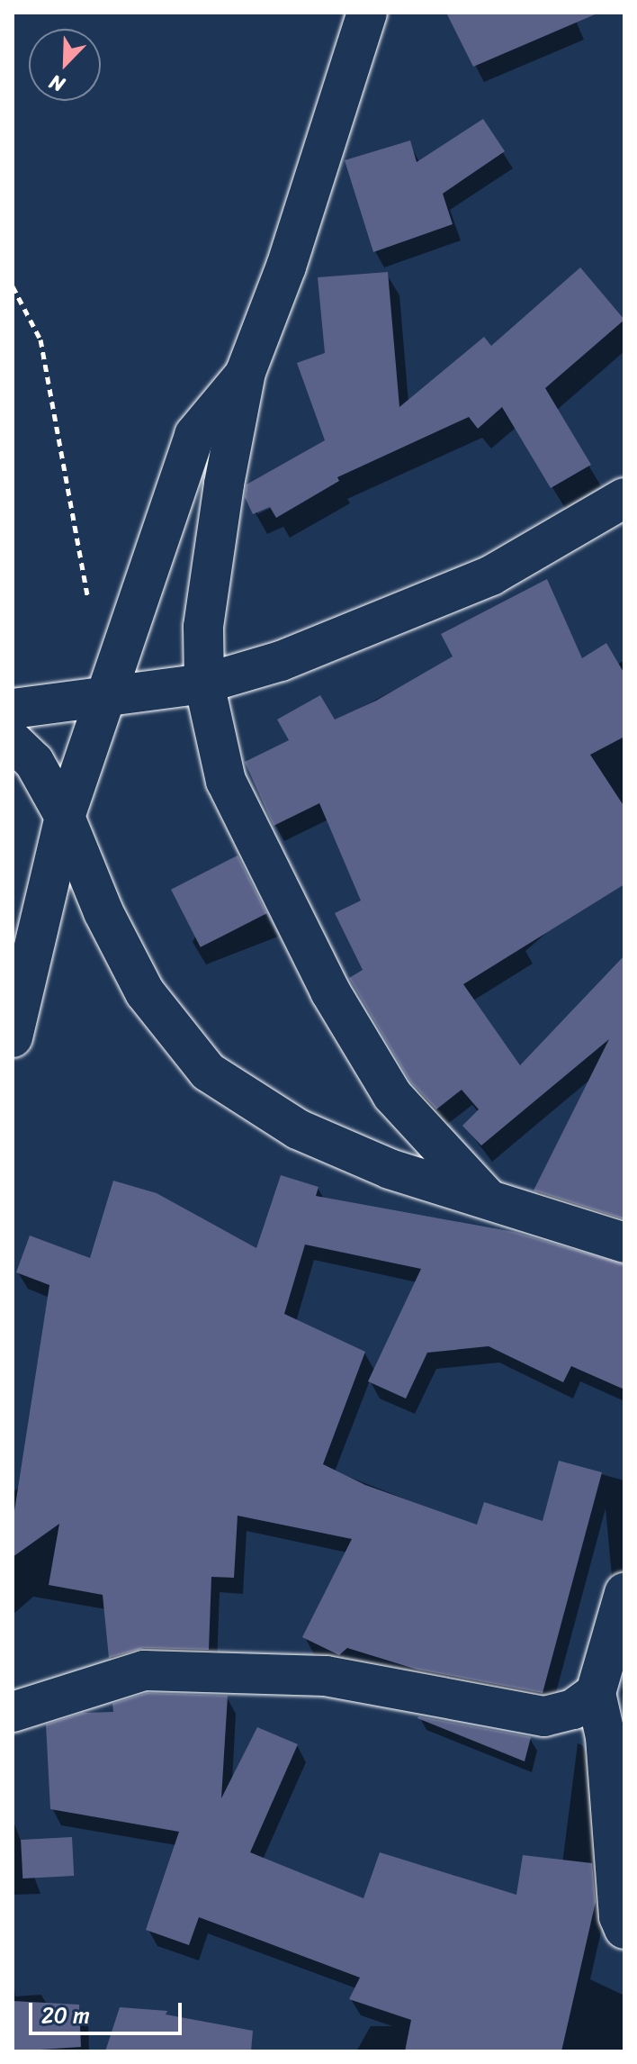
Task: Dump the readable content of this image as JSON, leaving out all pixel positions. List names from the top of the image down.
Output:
{
  "scale_bar": "20 m",
  "north": "bottom left"
}
